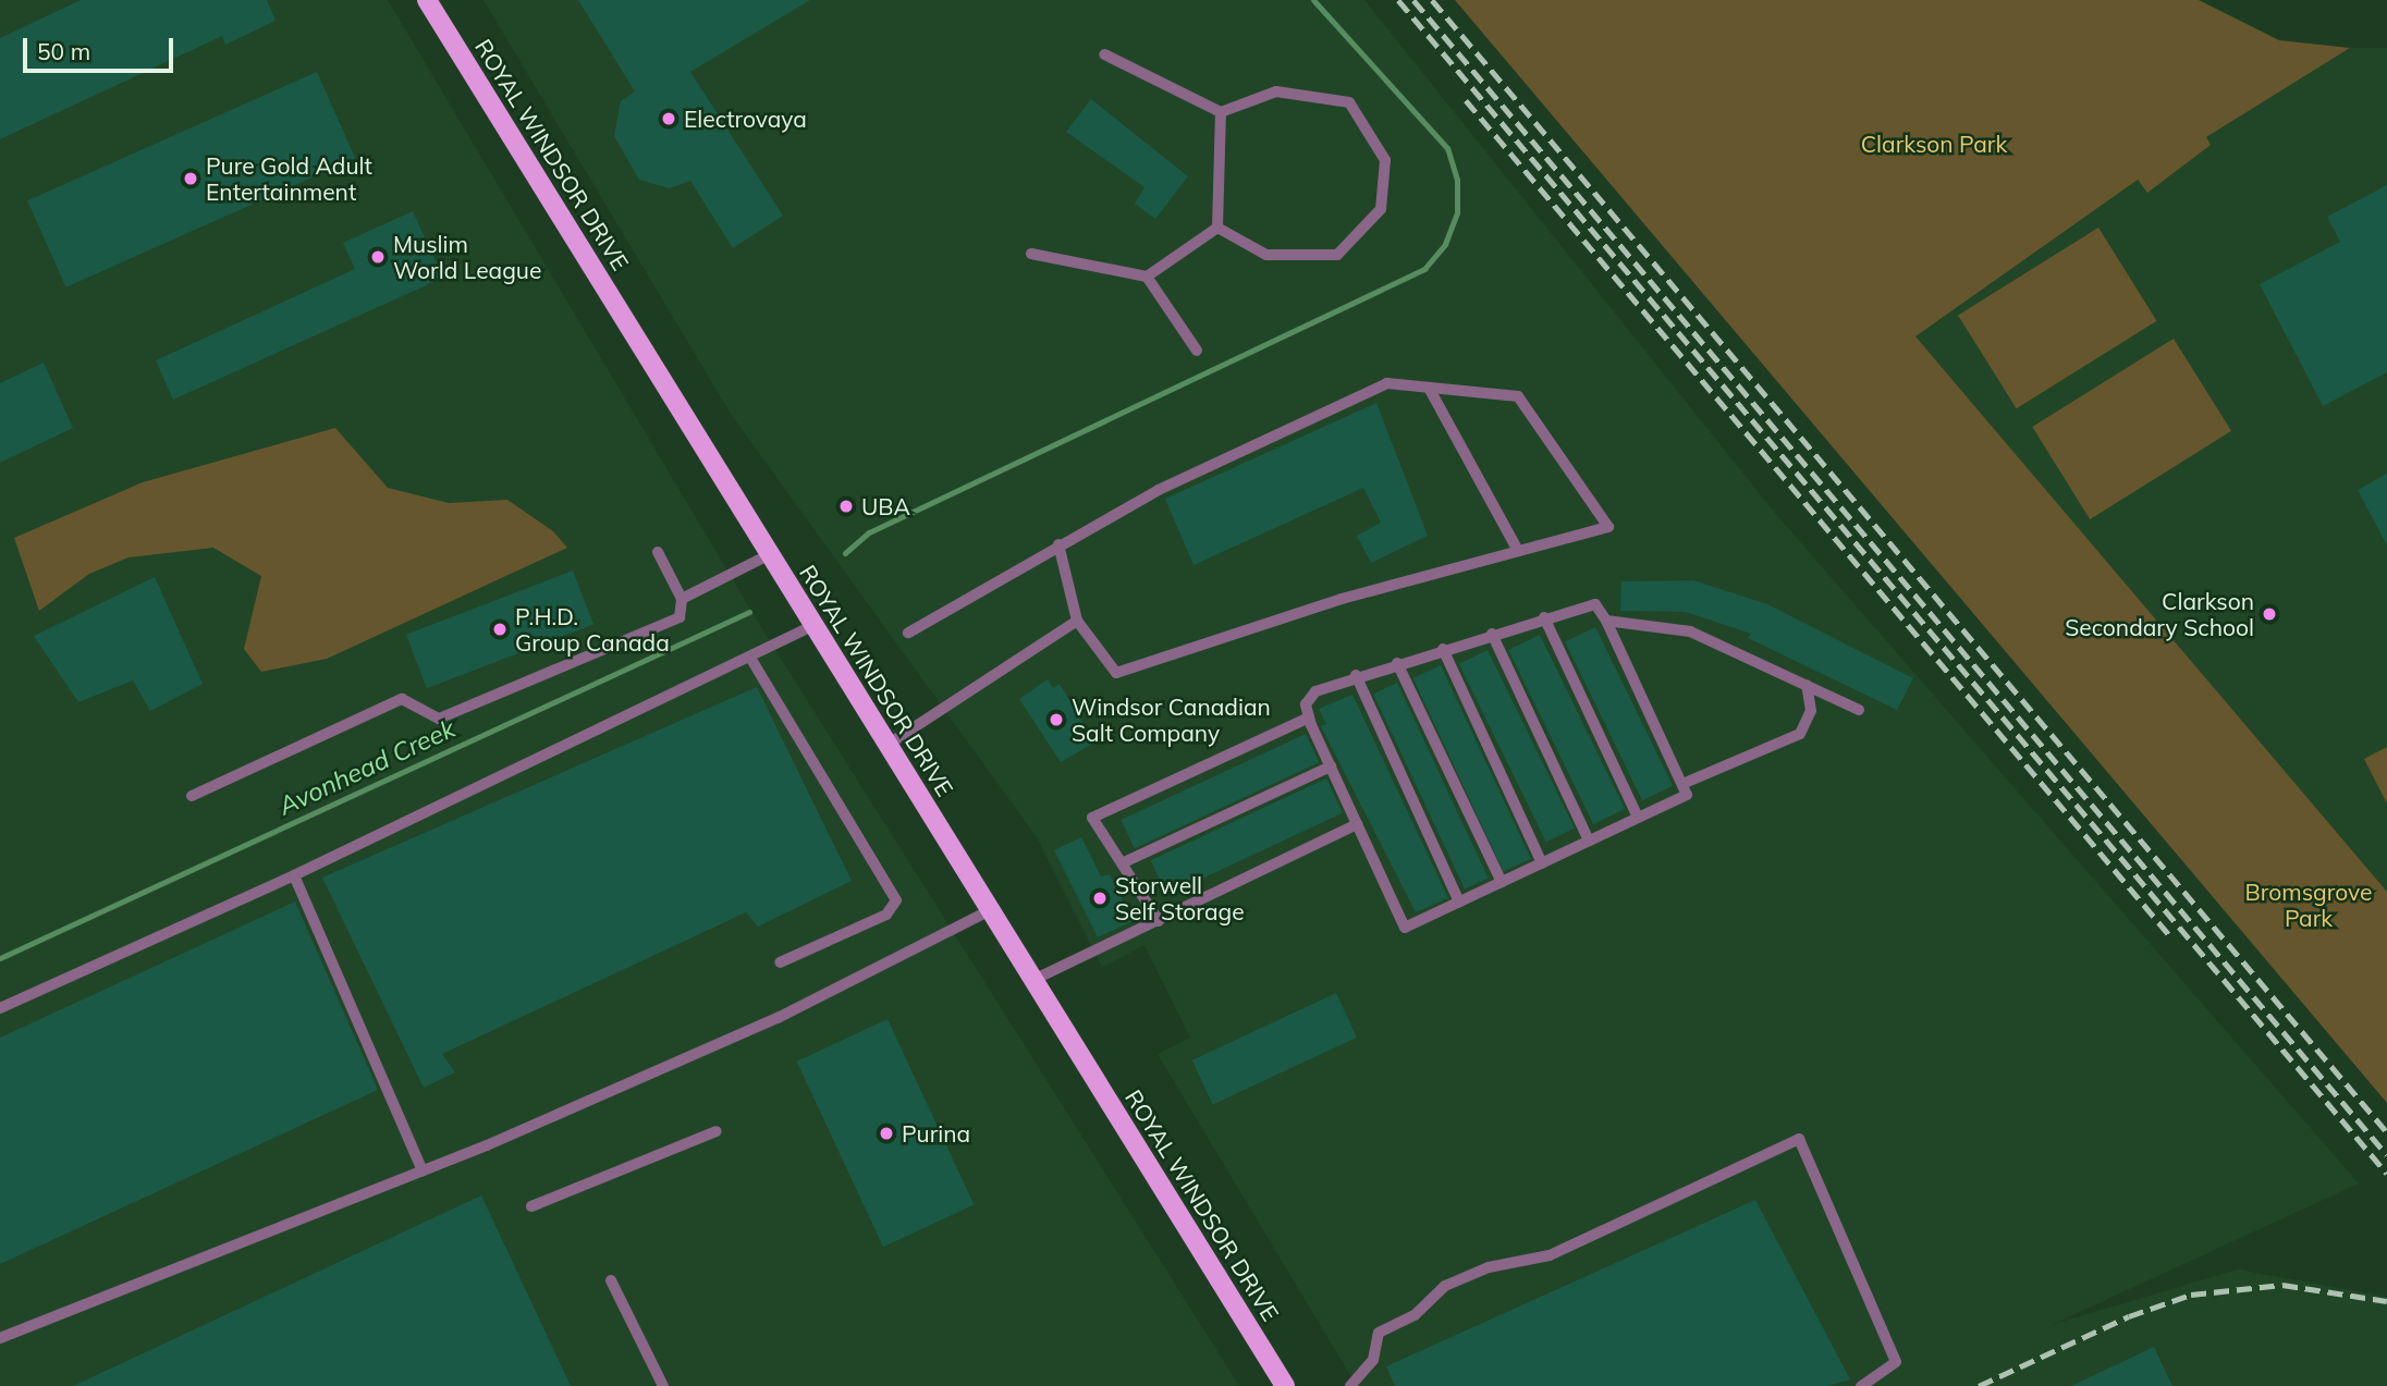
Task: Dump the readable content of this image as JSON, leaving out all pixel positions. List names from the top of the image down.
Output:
{
  "streets": {
    "main road": ["ROYAL WINDSOR DRIVE"]
  },
  "water": ["Avonhead Creek"],
  "parks": ["Clarkson Park", "Bromsgrove Park"],
  "places": [
    "Electrovaya",
    "Pure Gold Adult Entertainment",
    "Muslim World League",
    "UBA",
    "Clarkson Secondary School",
    "P.H.D. Group Canada",
    "Windsor Canadian Salt Company",
    "Storwell Self Storage",
    "Purina"
  ],
  "scale_bar": "50 m"
}
